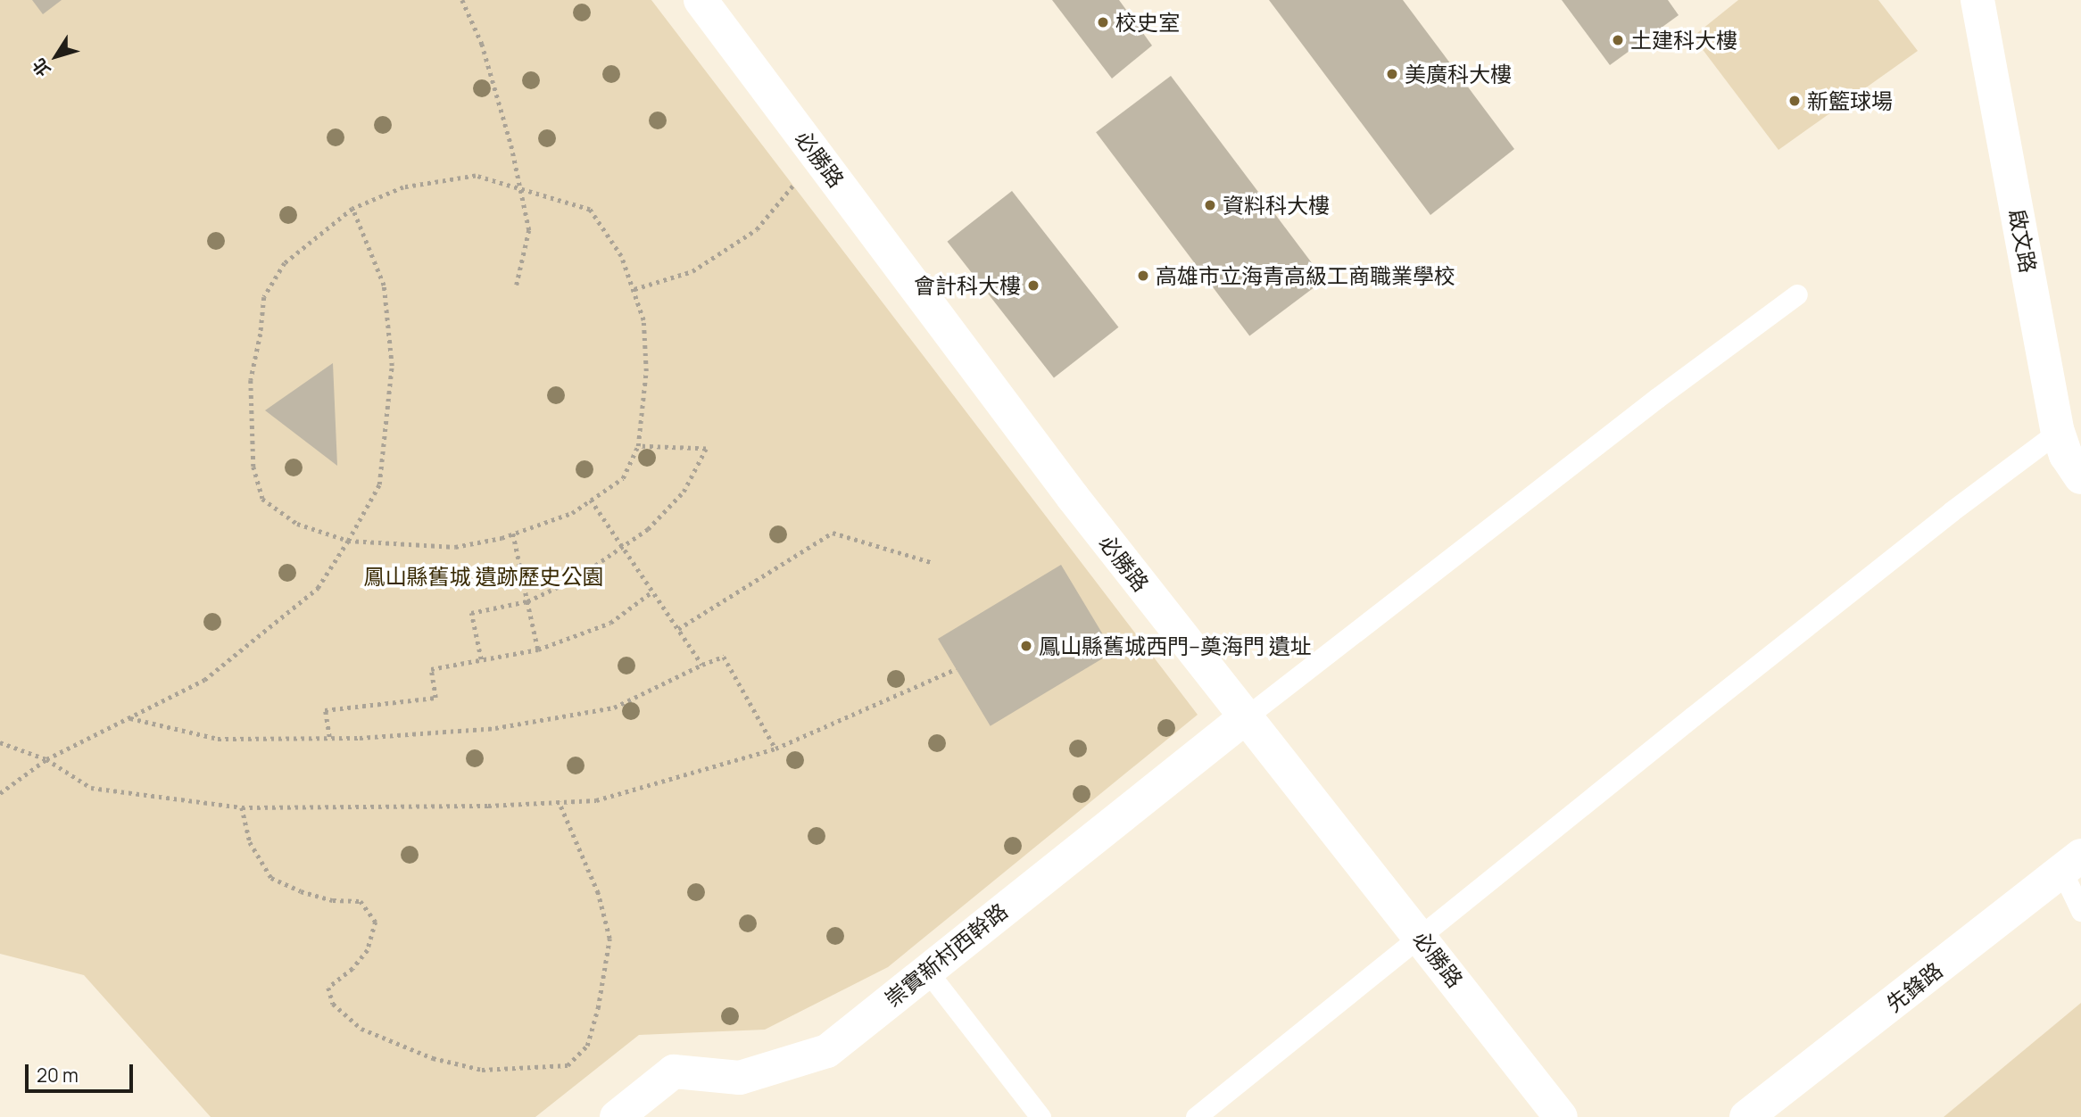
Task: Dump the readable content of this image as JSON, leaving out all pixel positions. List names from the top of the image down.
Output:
{
  "streets": {
    "street": [
      "必勝路",
      "啟文路",
      "崇實新村西幹路",
      "先鋒路"
    ]
  },
  "crossings": [
    ["必勝路", "崇實新村西幹路"]
  ],
  "parks": ["鳳山縣舊城 遺跡歷史公園"],
  "places": [
    "校史室",
    "土建科大樓",
    "美廣科大樓",
    "新籃球場",
    "資料科大樓",
    "高雄市立海青高級工商職業學校",
    "會計科大樓",
    "鳳山縣舊城西門--奠海門 遺址"
  ],
  "scale_bar": "20 m",
  "north": "bottom left"
}
